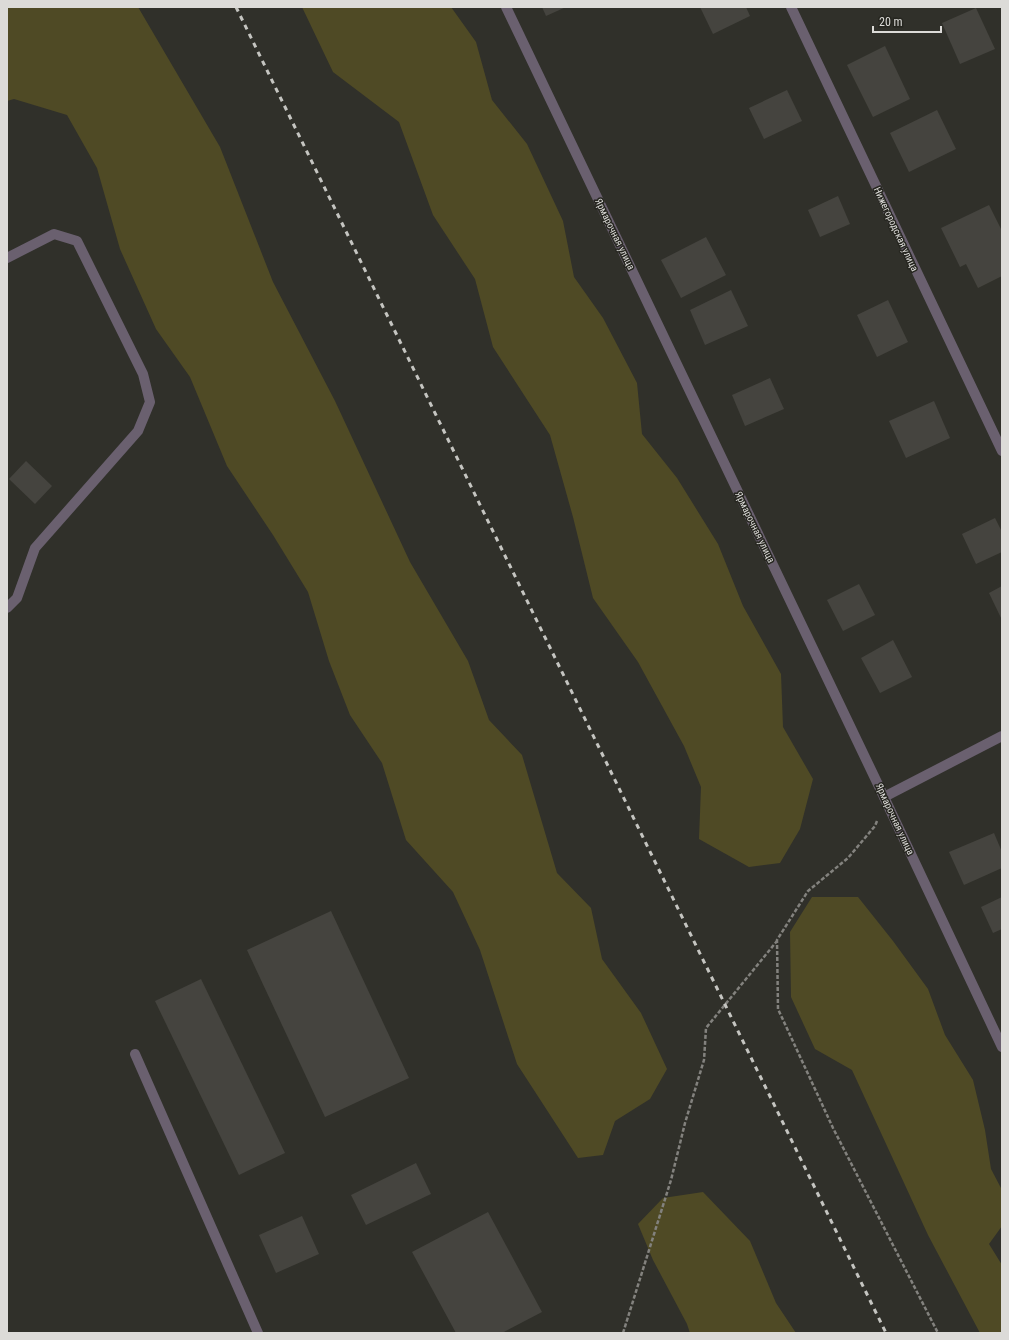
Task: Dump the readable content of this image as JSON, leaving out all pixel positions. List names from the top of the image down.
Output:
{
  "streets": {
    "street": ["Нижегородская улица", "Ярмарочная улица"]
  },
  "scale_bar": "20 m"
}
